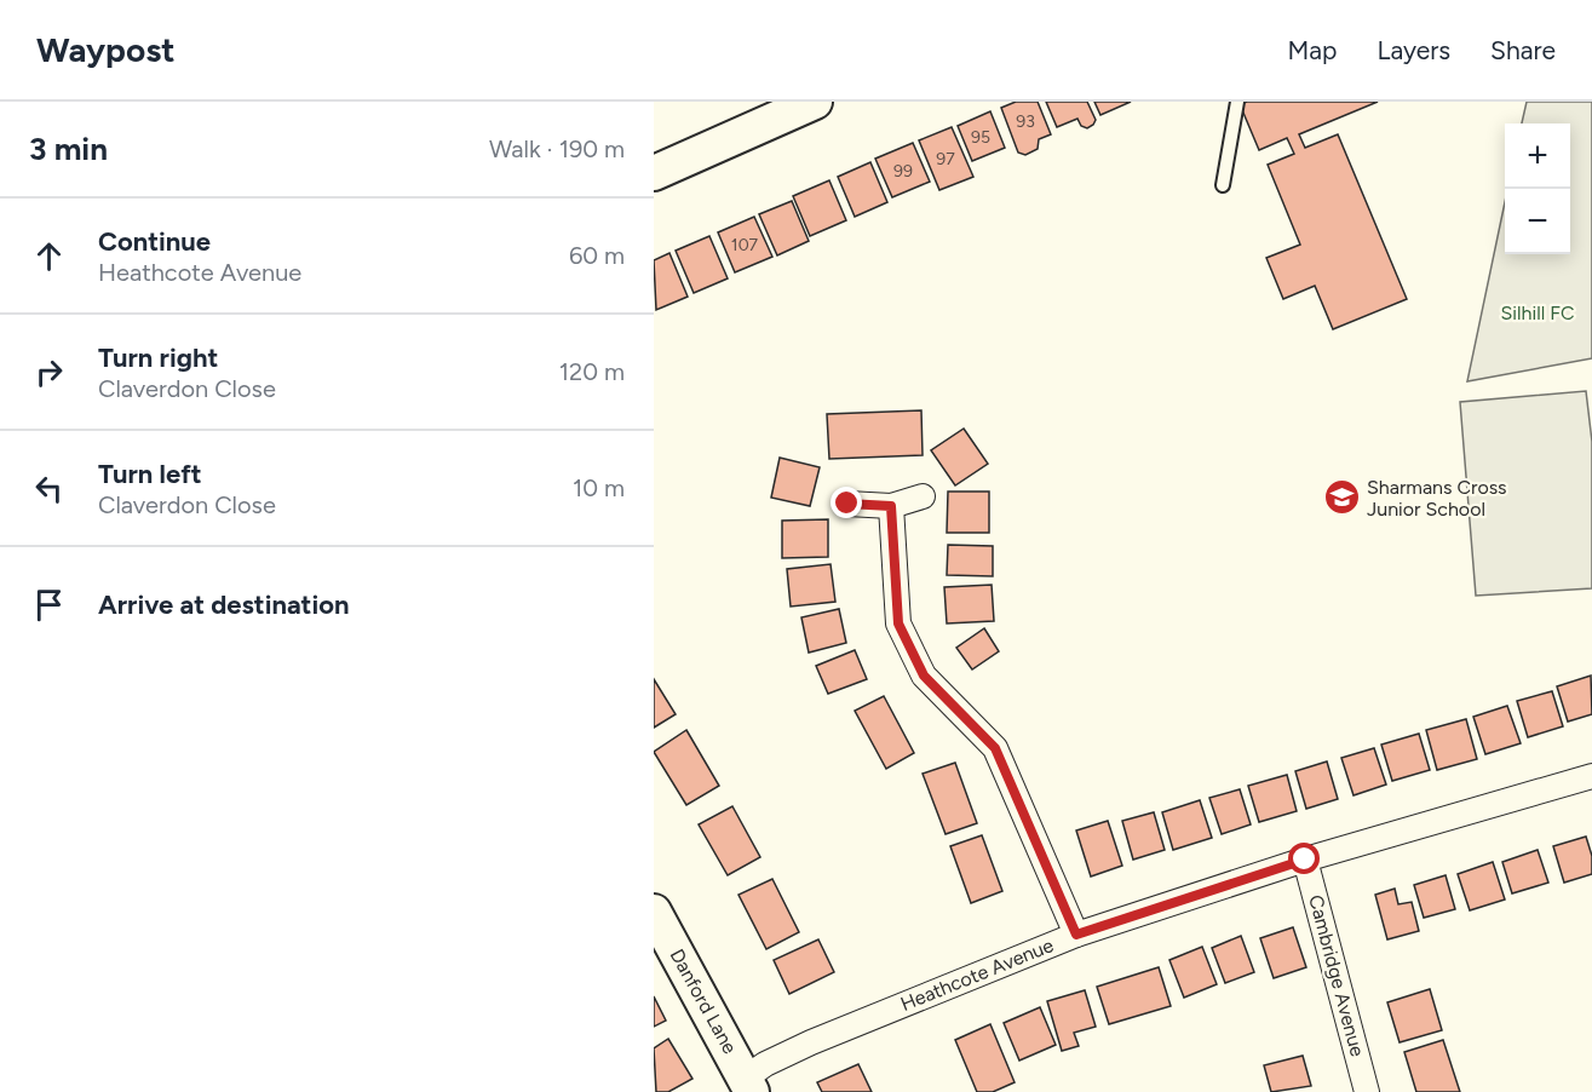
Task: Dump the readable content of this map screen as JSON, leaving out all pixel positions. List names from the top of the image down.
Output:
{
  "streets": {
    "street": ["Heathcote Avenue", "Cambridge Avenue", "Danford Lane"]
  },
  "crossings": [
    ["Heathcote Avenue", "Cambridge Avenue"],
    ["Heathcote Avenue", "Danford Lane"]
  ],
  "parks": ["Silhill FC"],
  "places": {
    "school or university": ["Sharmans Cross Junior School"]
  },
  "house_numbers": [
    "93",
    "95",
    "97",
    "99",
    "107"
  ],
  "page": {
    "header": "Waypost",
    "nav": ["Map", "Layers", "Share"],
    "heading": ["3 min", "Walk · 190 m"],
    "map_buttons": ["+", "−"],
    "list": [
      ["Continue", "Heathcote Avenue", "60 m"],
      ["Turn right", "Claverdon Close", "120 m"],
      ["Turn left", "Claverdon Close", "10 m"],
      "Arrive at destination"
    ]
  }
}
